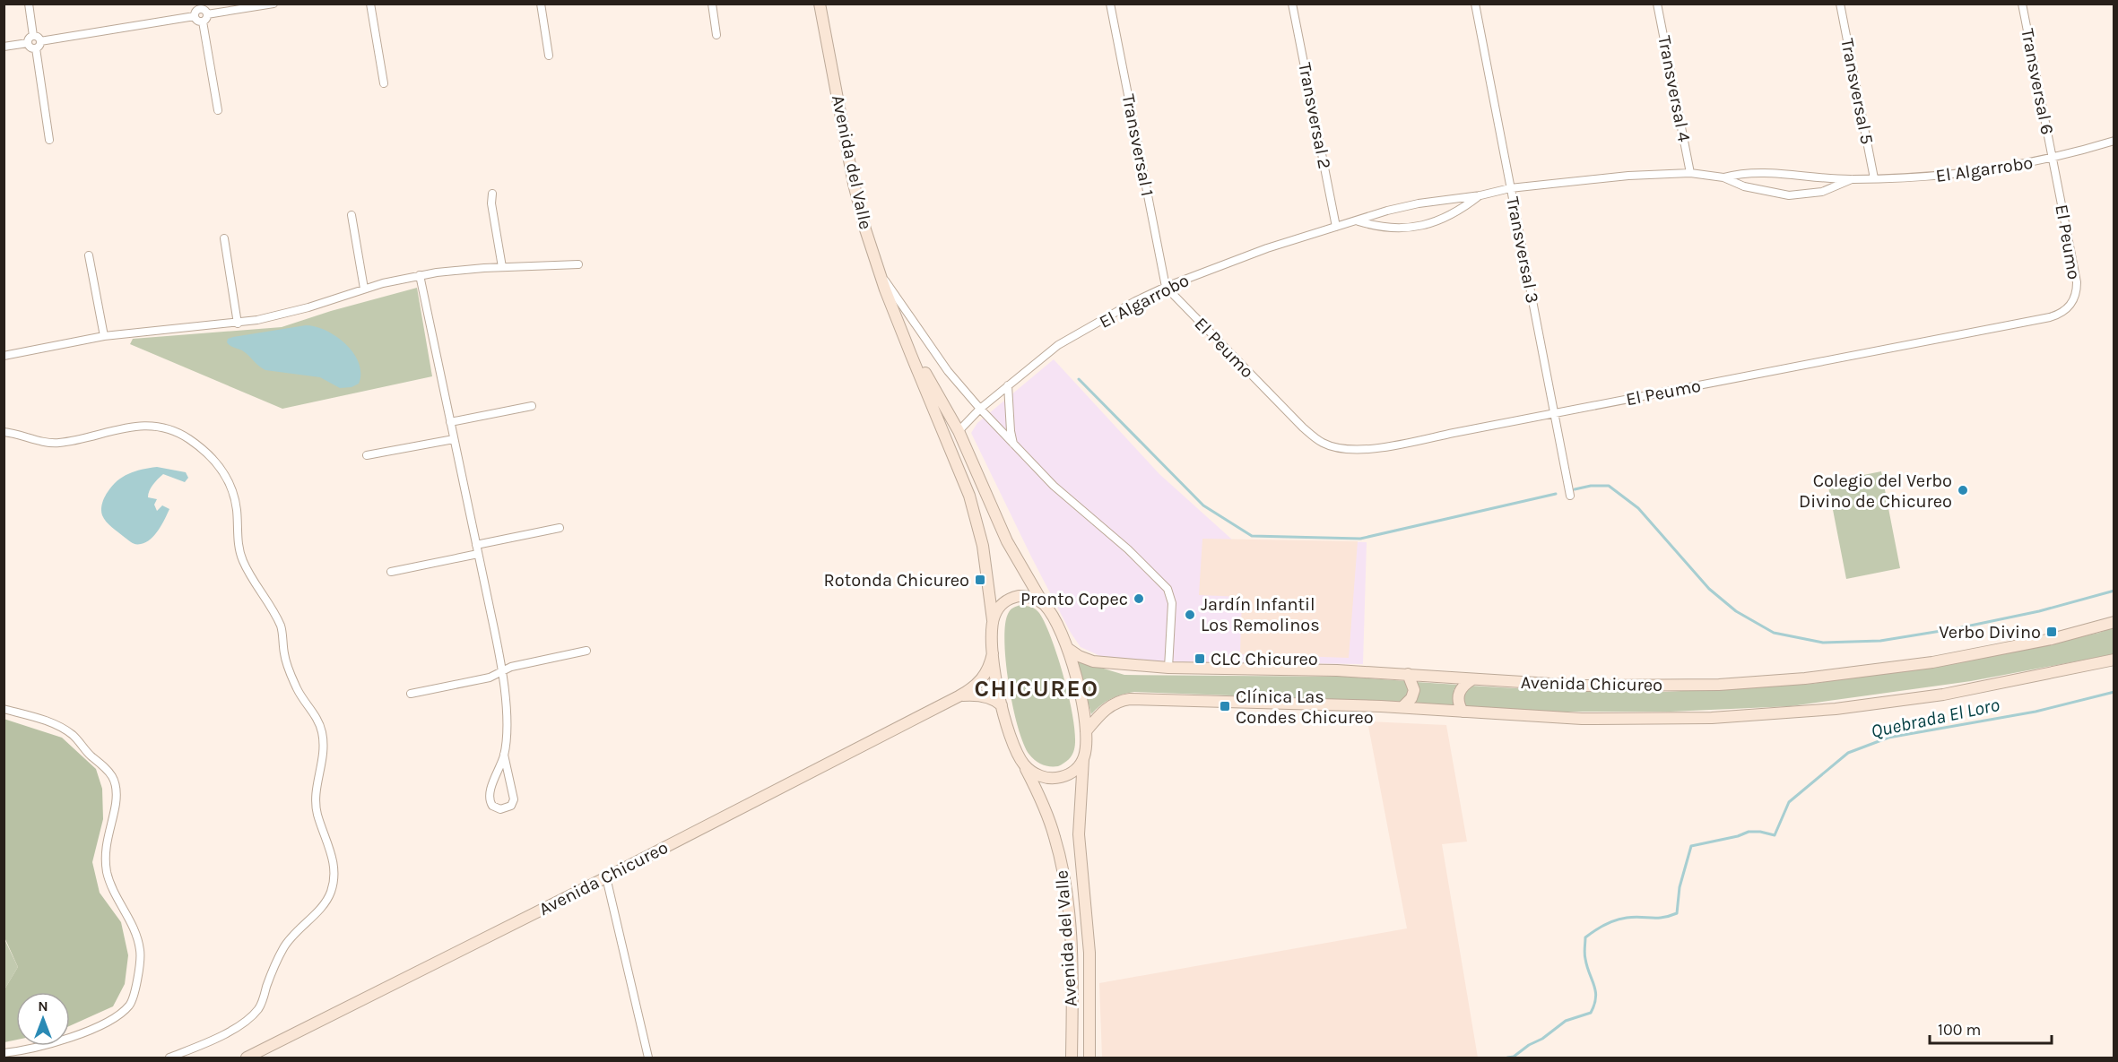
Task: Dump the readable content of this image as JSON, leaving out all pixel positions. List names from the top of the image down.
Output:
{
  "streets": {
    "main road": ["Avenida del Valle", "Avenida Chicureo"],
    "street": [
      "Transversal 6",
      "Transversal 4",
      "Transversal 5",
      "Transversal 2",
      "Transversal 1",
      "El Algarrobo",
      "El Peumo",
      "Transversal 3"
    ]
  },
  "crossings": [
    ["Transversal 6", "El Algarrobo"],
    ["Transversal 6", "El Peumo"],
    ["Transversal 5", "El Algarrobo"],
    ["Transversal 2", "El Algarrobo"],
    ["Transversal 1", "El Algarrobo"],
    ["Transversal 1", "El Peumo"],
    ["Avenida del Valle", "El Algarrobo"],
    ["Avenida del Valle", "Avenida Chicureo"],
    ["El Algarrobo", "El Peumo"],
    ["El Peumo", "Transversal 3"]
  ],
  "districts": ["CHICUREO"],
  "water": ["Quebrada El Loro"],
  "places": {
    "other": ["Colegio del Verbo Divino de Chicureo", "Pronto Copec", "Jardín Infantil Los Remolinos"],
    "transit": [
      "Rotonda Chicureo",
      "Verbo Divino",
      "CLC Chicureo",
      "Clínica Las Condes Chicureo"
    ]
  },
  "scale_bar": "100 m",
  "north": "top"
}
